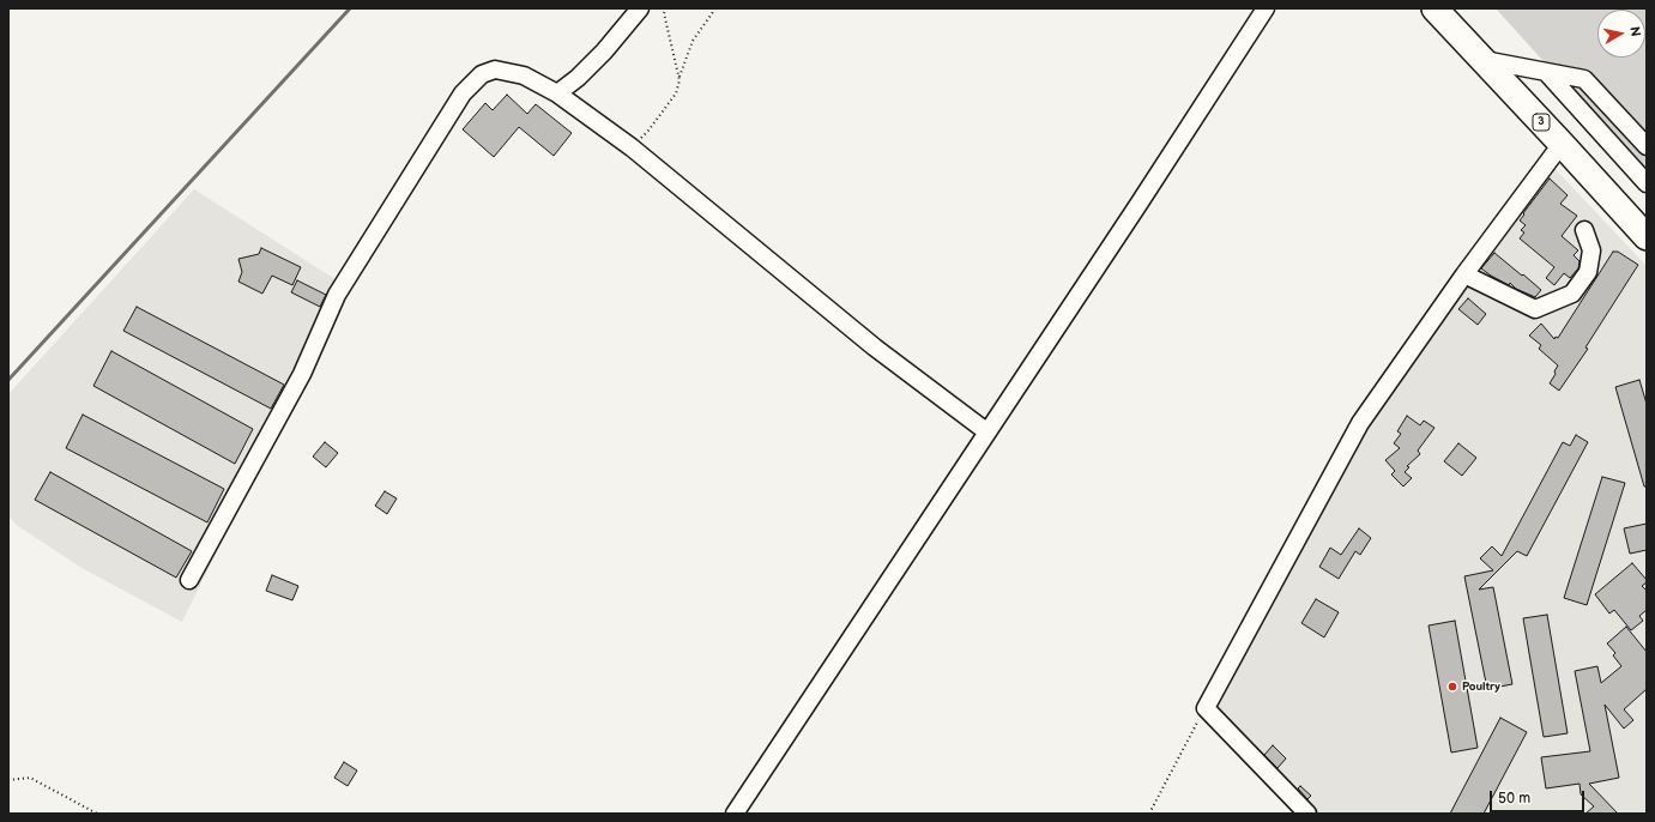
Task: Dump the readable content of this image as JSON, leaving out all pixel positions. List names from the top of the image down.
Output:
{
  "streets": {
    "highway": ["3"]
  },
  "places": ["Poultry"],
  "scale_bar": "50 m",
  "north": "right"
}
